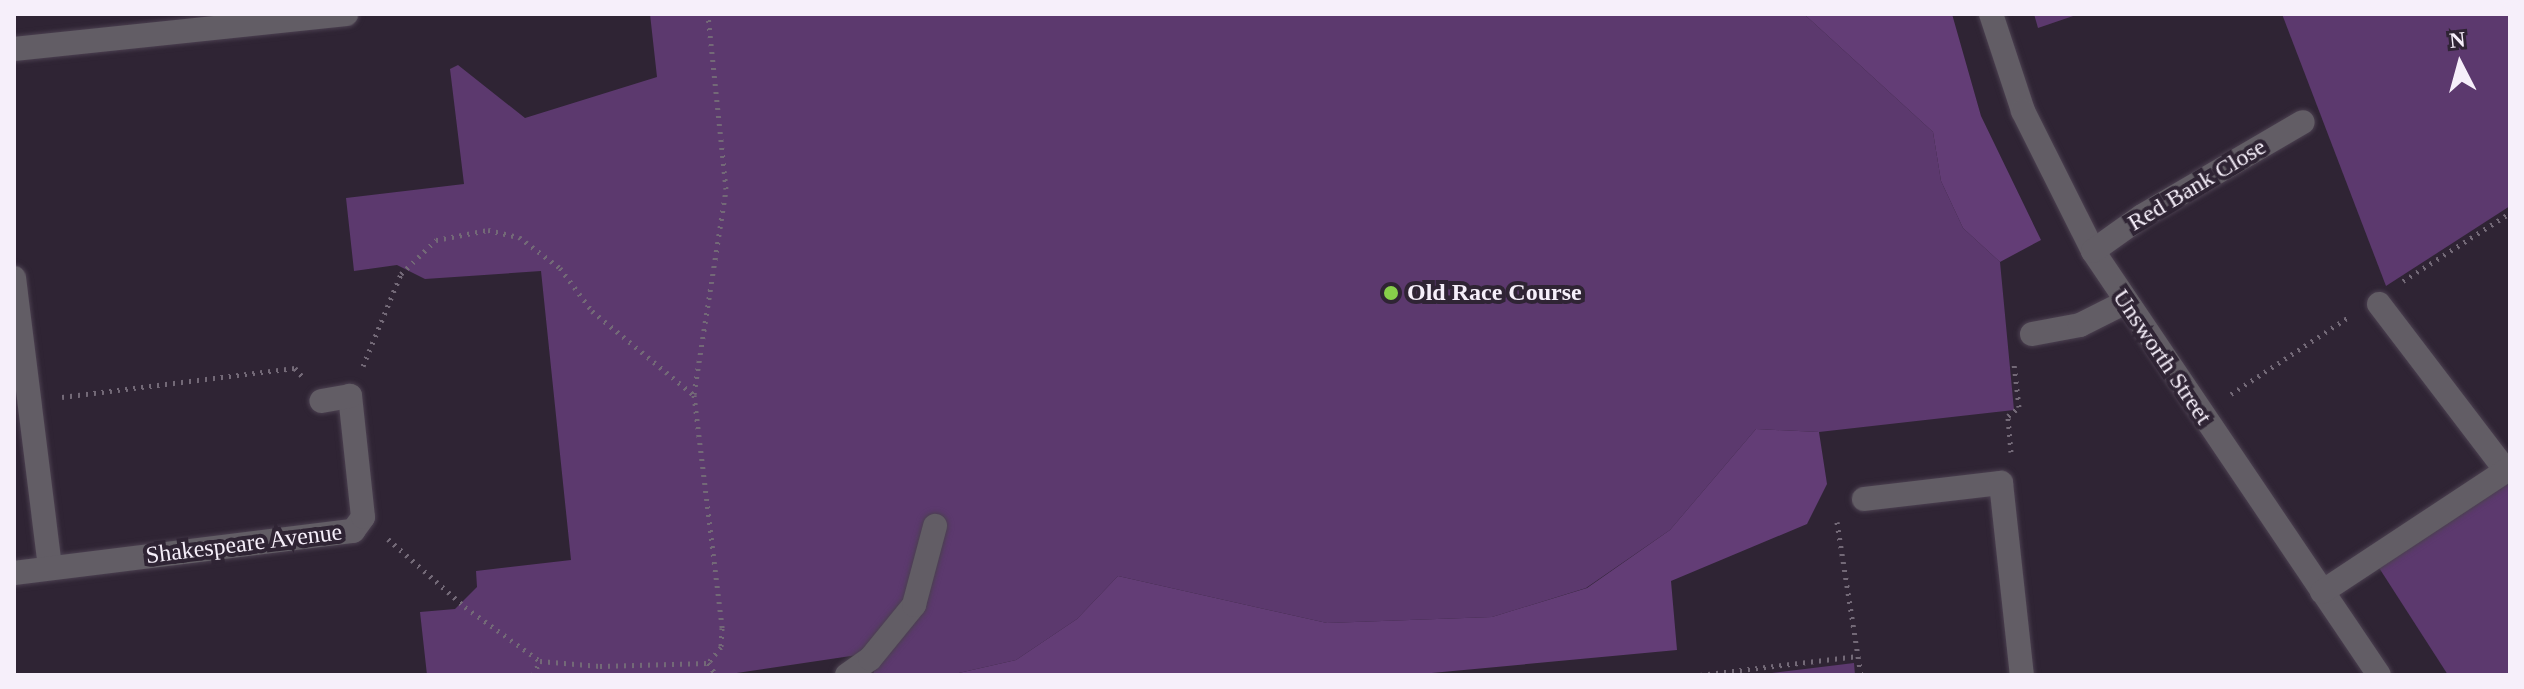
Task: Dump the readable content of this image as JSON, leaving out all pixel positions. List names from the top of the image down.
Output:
{
  "streets": {
    "street": ["Red Bank Close", "Unsworth Street", "Shakespeare Avenue"]
  },
  "crossings": [
    ["Red Bank Close", "Unsworth Street"]
  ],
  "places": ["Old Race Course"],
  "north": "top"
}
